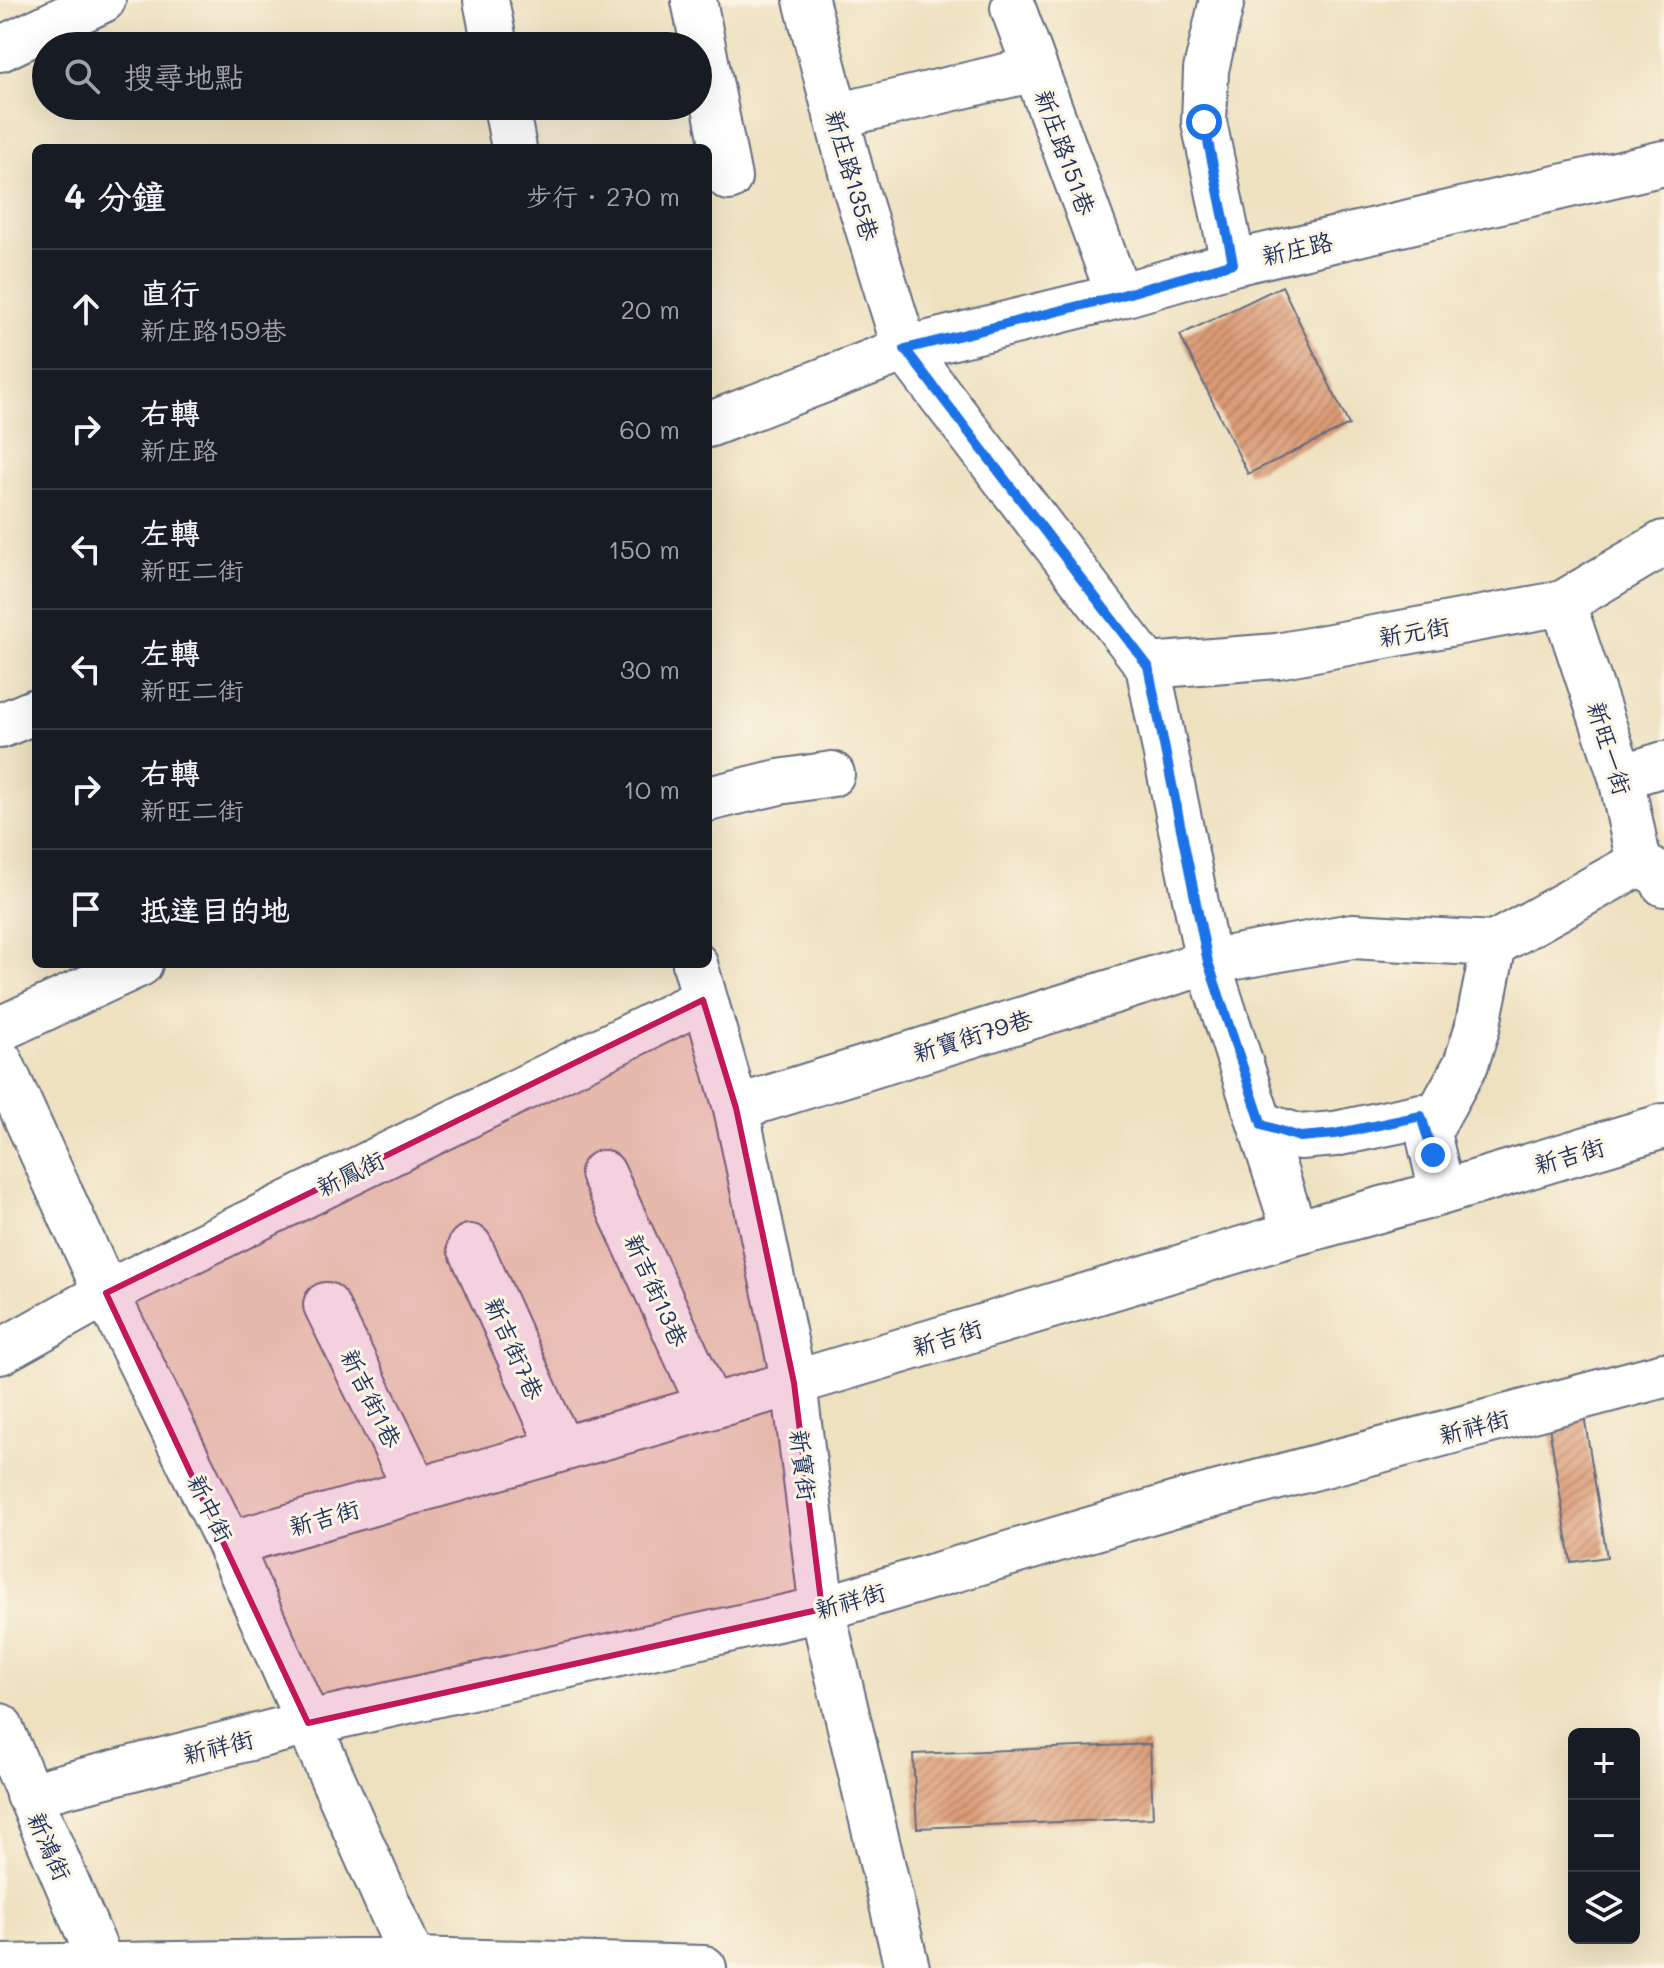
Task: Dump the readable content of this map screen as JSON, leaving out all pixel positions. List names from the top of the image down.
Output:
{
  "streets": {
    "street": [
      "新庄路151巷",
      "新庄路135巷",
      "新庄路",
      "新元街",
      "新旺一街",
      "新寶街79巷",
      "新吉街",
      "新鳳街",
      "新吉街13巷",
      "新吉街7巷",
      "新吉街1巷",
      "新祥街",
      "新寶街",
      "新中街",
      "新鴻街"
    ]
  },
  "crossings": [
    ["新庄路151巷", "新庄路"],
    ["新庄路135巷", "新庄路"],
    ["新元街", "新旺一街"],
    ["新寶街79巷", "新寶街"],
    ["新吉街", "新吉街13巷"],
    ["新吉街", "新吉街7巷"],
    ["新吉街", "新吉街1巷"],
    ["新吉街", "新寶街"],
    ["新吉街", "新中街"],
    ["新鳳街", "新寶街"],
    ["新鳳街", "新中街"],
    ["新祥街", "新寶街"],
    ["新祥街", "新中街"],
    ["新祥街", "新鴻街"]
  ],
  "page": {
    "search": "搜尋地點",
    "heading": ["4 分鐘", "步行 · 270 m"],
    "list": [
      ["直行", "新庄路159巷", "20 m"],
      ["右轉", "新庄路", "60 m"],
      ["左轉", "新旺二街", "150 m"],
      ["左轉", "新旺二街", "30 m"],
      ["右轉", "新旺二街", "10 m"],
      "抵達目的地"
    ],
    "map_buttons": ["+", "−"]
  }
}
